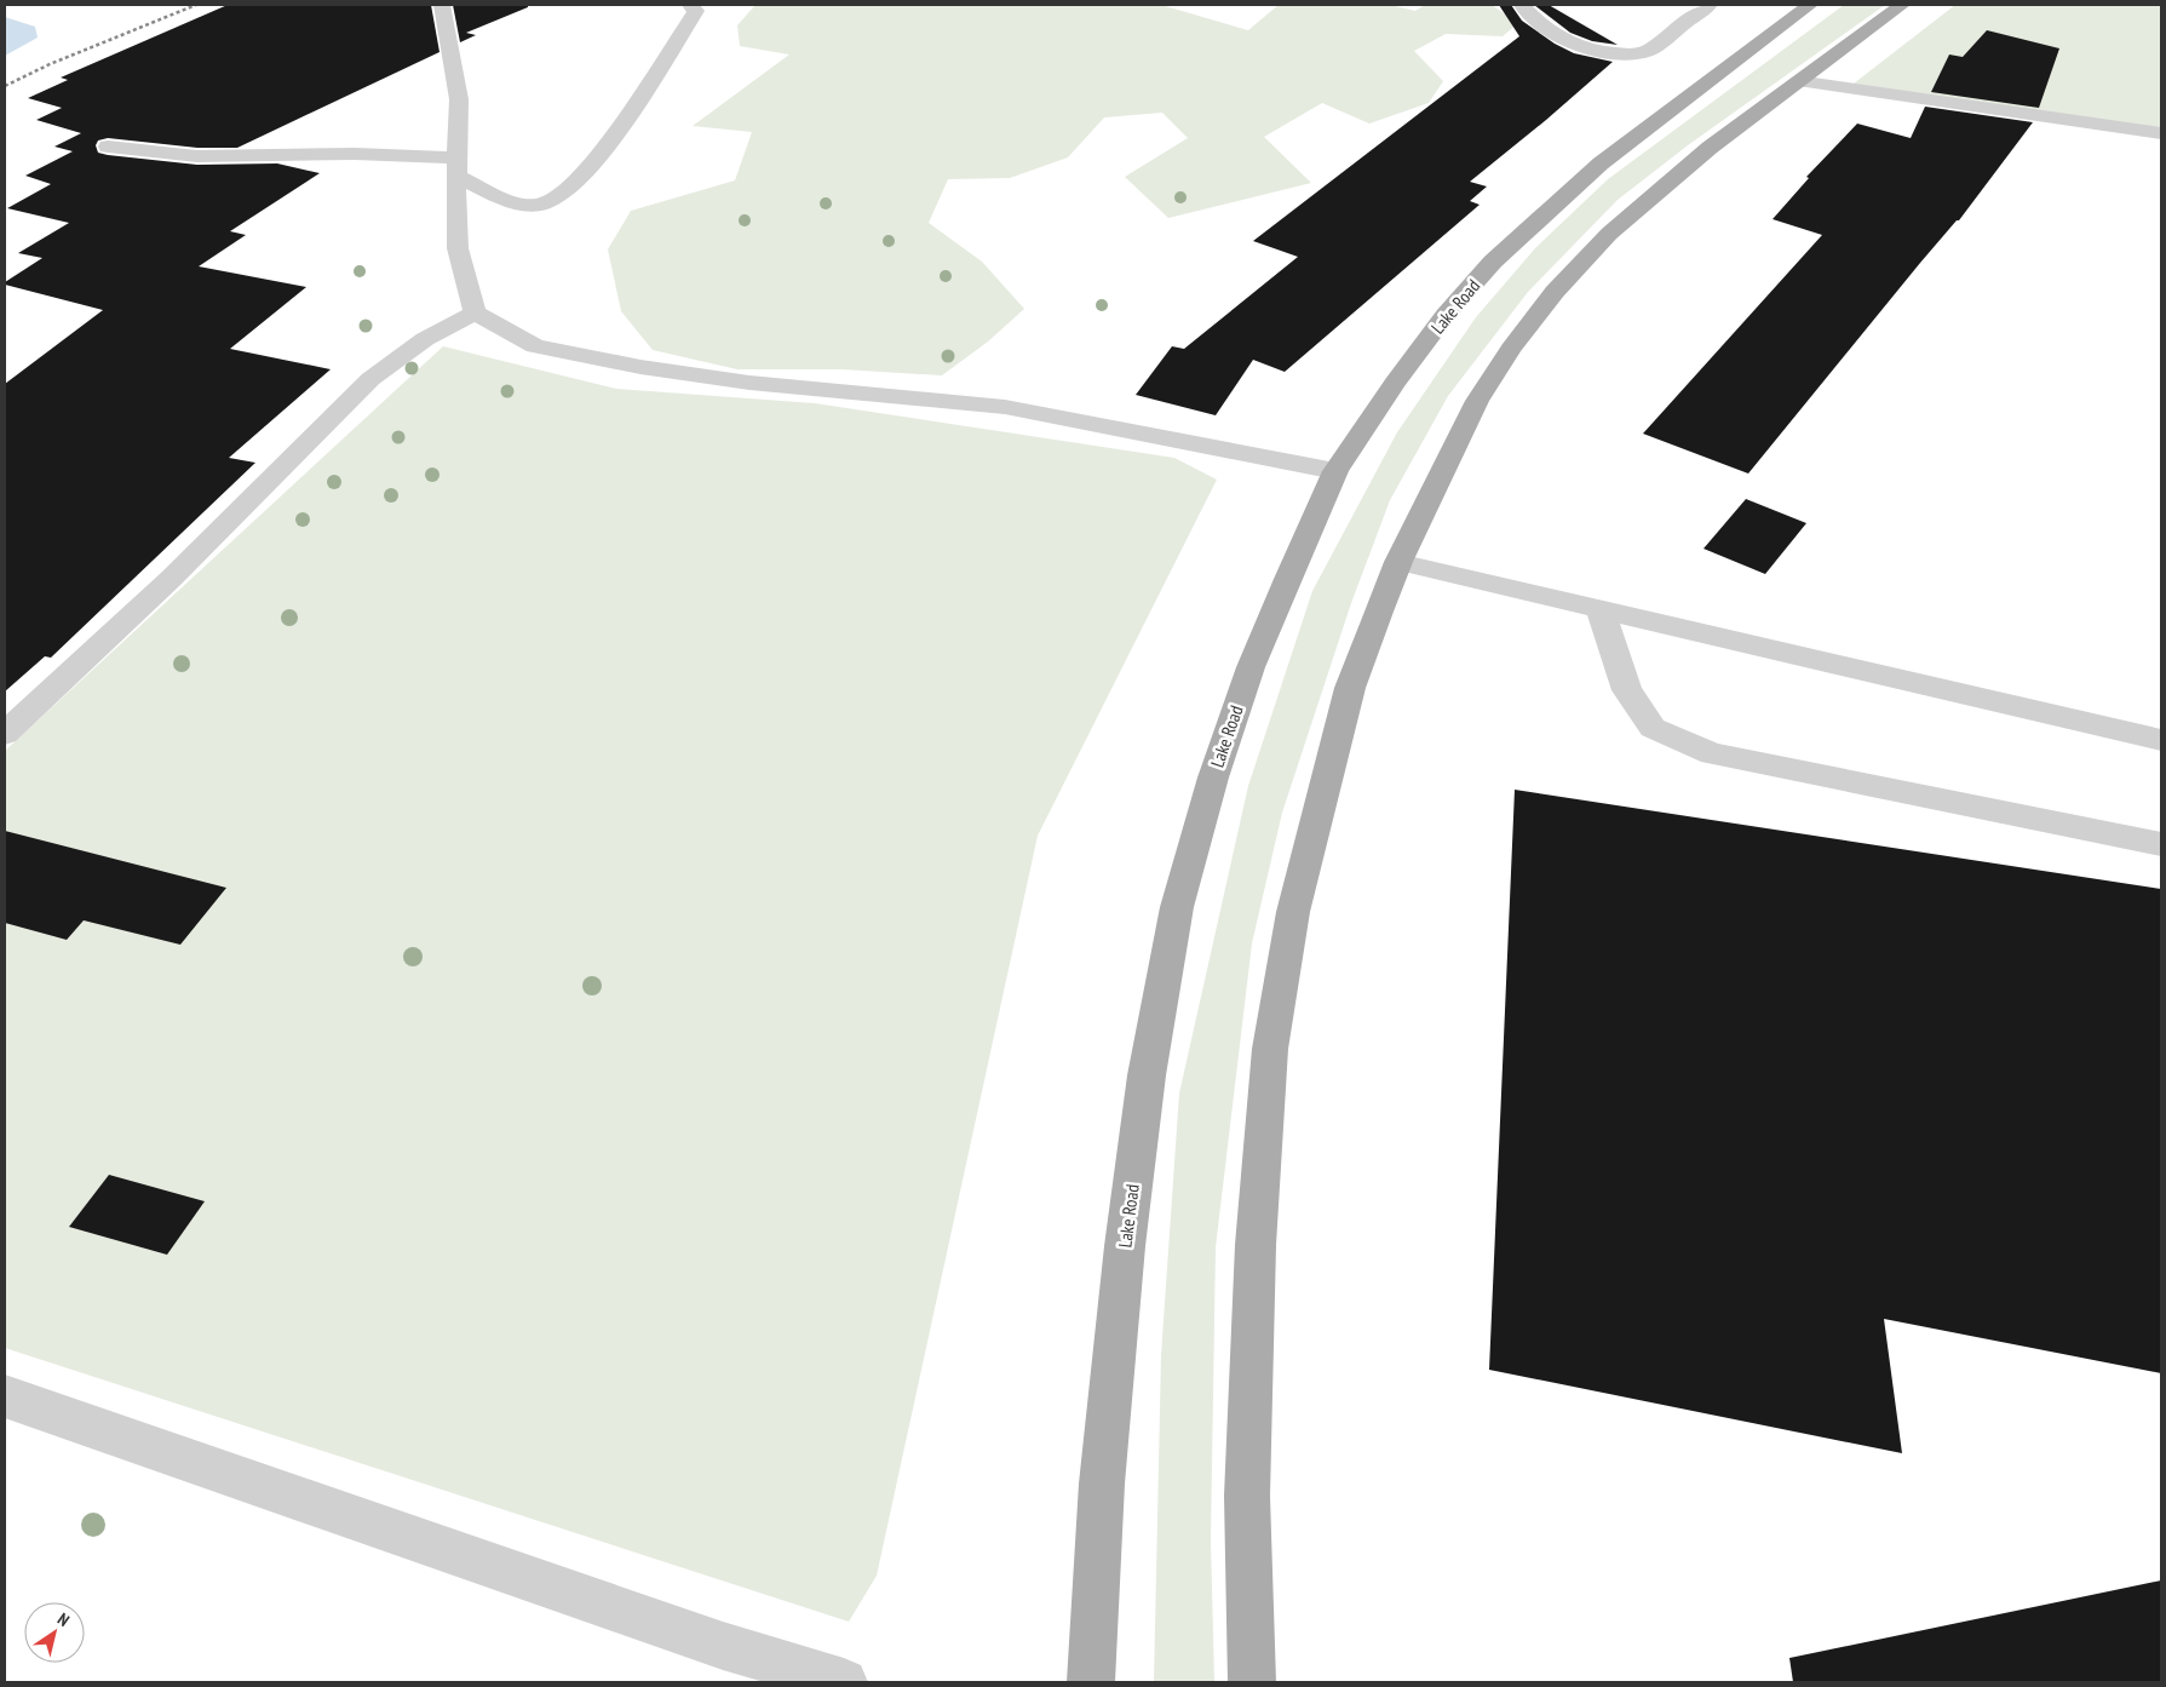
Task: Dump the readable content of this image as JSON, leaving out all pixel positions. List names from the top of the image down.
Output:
{
  "streets": {
    "main road": ["Lake Road"]
  },
  "north": "top right"
}
